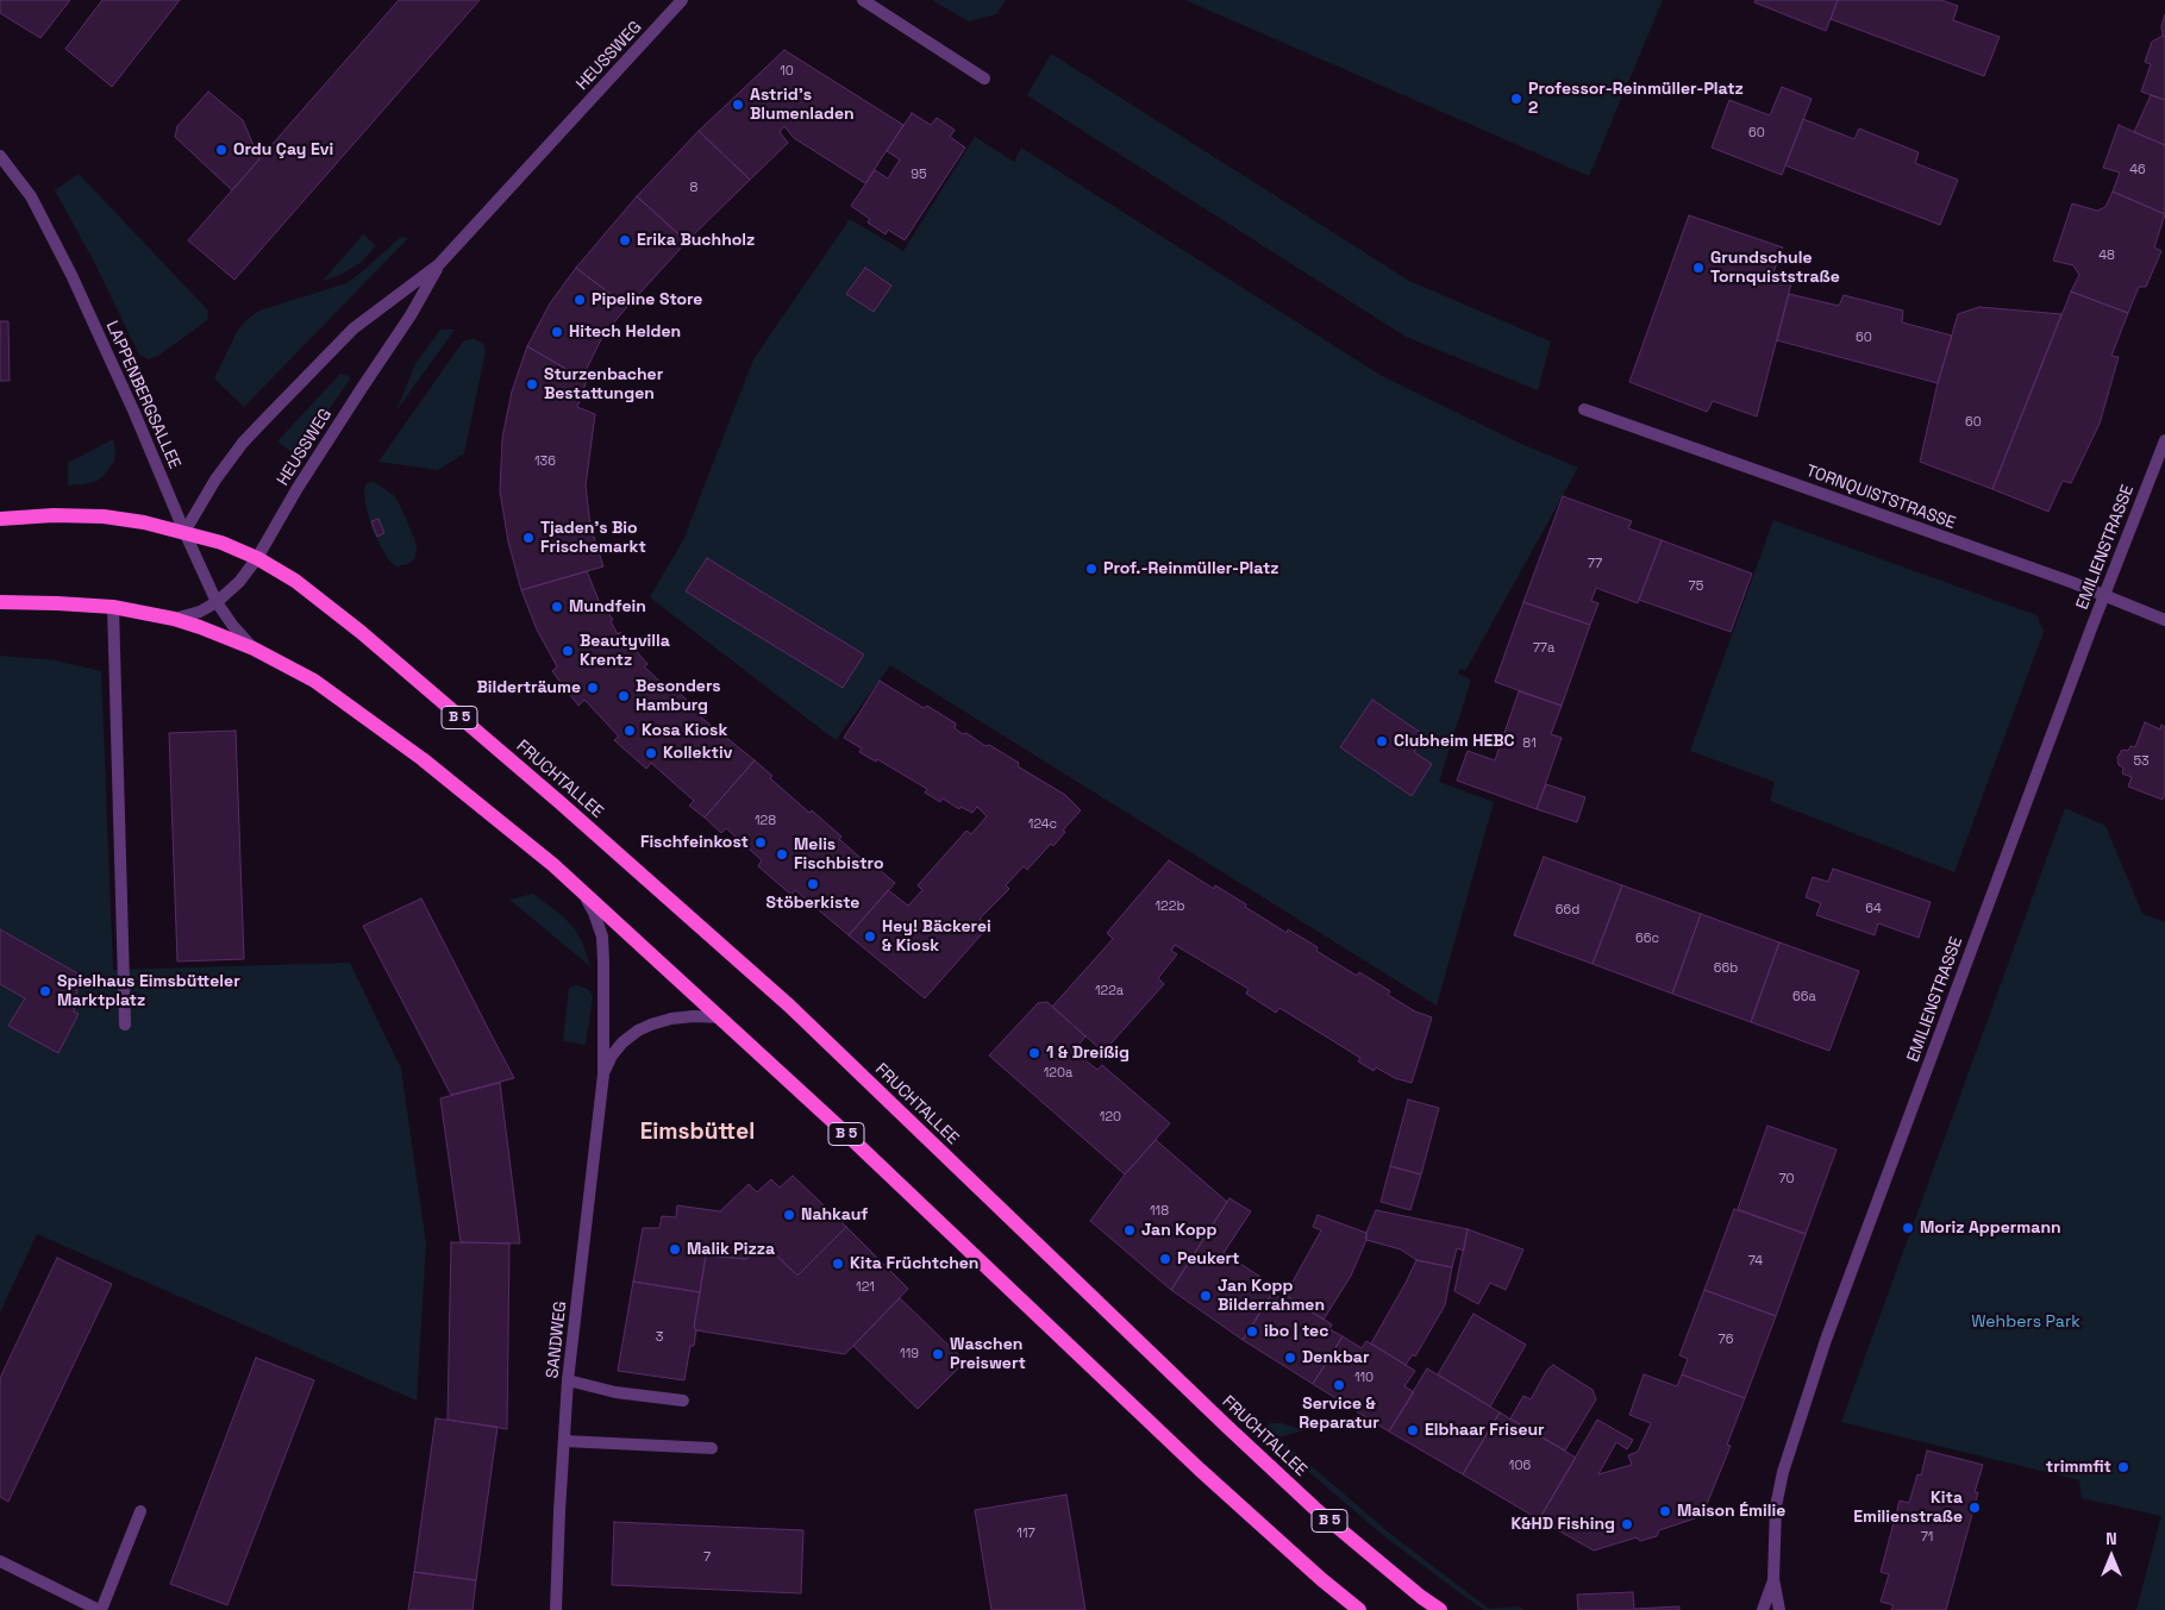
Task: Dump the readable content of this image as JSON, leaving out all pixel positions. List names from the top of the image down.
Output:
{
  "streets": {
    "main road": ["B 5", "FRUCHTALLEE"],
    "street": [
      "HEUSSWEG",
      "LAPPENBERGSALLEE",
      "TORNQUISTSTRASSE",
      "EMILIENSTRASSE",
      "SANDWEG"
    ]
  },
  "crossings": [
    ["HEUSSWEG", "LAPPENBERGSALLEE"],
    ["HEUSSWEG", "B 5"],
    ["HEUSSWEG", "FRUCHTALLEE"],
    ["LAPPENBERGSALLEE", "B 5"],
    ["TORNQUISTSTRASSE", "EMILIENSTRASSE"],
    ["B 5", "FRUCHTALLEE"],
    ["B 5", "SANDWEG"]
  ],
  "districts": ["Eimsbüttel"],
  "parks": ["Wehbers Park"],
  "places": [
    "Professor-Reinmüller-Platz 2",
    "Astrid's Blumenladen",
    "Ordu Çay Evi",
    "Erika Buchholz",
    "Grundschule Tornquiststraße",
    "Pipeline Store",
    "Hitech Helden",
    "Sturzenbacher Bestattungen",
    "Tjaden's Bio Frischemarkt",
    "Prof.-Reinmüller-Platz",
    "Mundfein",
    "Beautyvilla Krentz",
    "Bilderträume",
    "Besonders Hamburg",
    "Kosa Kiosk",
    "Clubheim HEBC",
    "Kollektiv",
    "Fischfeinkost",
    "Melis Fischbistro",
    "Stöberkiste",
    "Hey! Bäckerei & Kiosk",
    "Spielhaus Eimsbütteler Marktplatz",
    "1 & Dreißig",
    "Nahkauf",
    "Moriz Appermann",
    "Jan Kopp",
    "Malik Pizza",
    "Peukert",
    "Kita Früchtchen",
    "Jan Kopp Bilderrahmen",
    "ibo | tec",
    "Waschen Preiswert",
    "Denkbar",
    "Service & Reparatur",
    "Elbhaar Friseur",
    "trimmfit",
    "Kita Emilienstraße",
    "Maison Émilie",
    "K&HD Fishing"
  ],
  "house_numbers": [
    "10",
    "60",
    "46",
    "95",
    "8",
    "48",
    "60",
    "60",
    "136",
    "77",
    "75",
    "77a",
    "81",
    "53",
    "128",
    "124c",
    "122b",
    "64",
    "66d",
    "66c",
    "66b",
    "122a",
    "66a",
    "120a",
    "120",
    "70",
    "118",
    "74",
    "121",
    "3",
    "76",
    "119",
    "110",
    "106",
    "117",
    "71",
    "7"
  ],
  "north": "top"
}
